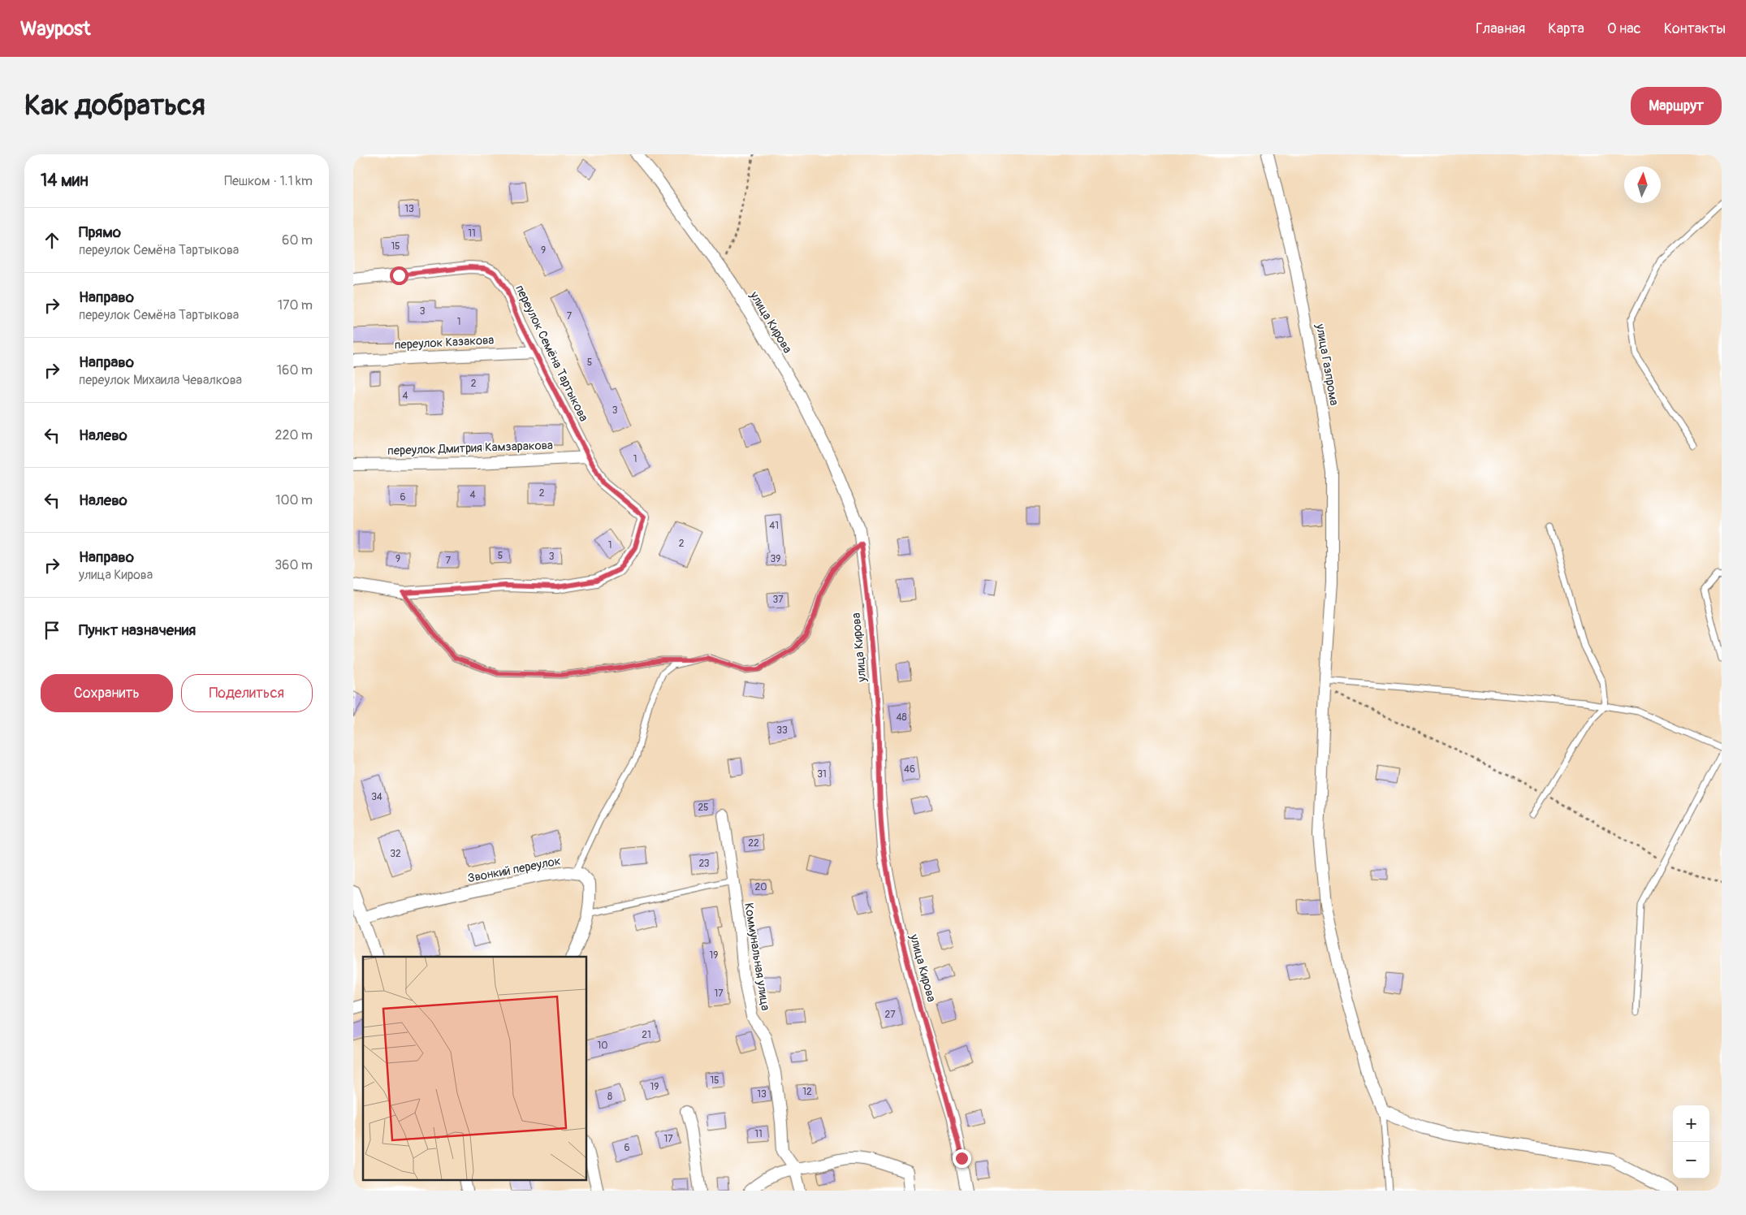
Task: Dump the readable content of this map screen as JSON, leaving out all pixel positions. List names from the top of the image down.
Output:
{
  "streets": {
    "street": [
      "улица Кирова",
      "переулок Казакова",
      "переулок Семёна Тартыкова",
      "улица Газпрома",
      "переулок Дмитрия Камзаракова",
      "Звонкий переулок",
      "Коммунальная улица"
    ]
  },
  "crossings": [
    ["переулок Казакова", "переулок Семёна Тартыкова"],
    ["переулок Семёна Тартыкова", "переулок Дмитрия Камзаракова"]
  ],
  "house_numbers": [
    "13",
    "11",
    "15",
    "9",
    "3",
    "7",
    "1",
    "5",
    "2",
    "4",
    "3",
    "1",
    "2",
    "4",
    "6",
    "41",
    "2",
    "1",
    "5",
    "3",
    "9",
    "39",
    "7",
    "37",
    "48",
    "33",
    "46",
    "31",
    "34",
    "25",
    "22",
    "32",
    "23",
    "20",
    "19",
    "17",
    "27",
    "21",
    "10",
    "15",
    "19",
    "12",
    "13",
    "8",
    "11",
    "17",
    "6"
  ],
  "north": "top",
  "page": {
    "header": "Waypost",
    "nav": [
      "Главная",
      "Карта",
      "О нас",
      "Контакты"
    ],
    "buttons": [
      "Маршрут",
      ["Сохранить", "Поделиться"]
    ],
    "title": "Как добраться",
    "heading": ["14 мин", "Пешком · 1.1 km"],
    "list": [
      ["Прямо", "переулок Семёна Тартыкова", "60 m"],
      ["Направо", "переулок Семёна Тартыкова", "170 m"],
      ["Направо", "переулок Михаила Чевалкова", "160 m"],
      ["Налево", "220 m"],
      ["Налево", "100 m"],
      ["Направо", "улица Кирова", "360 m"],
      "Пункт назначения"
    ],
    "map_buttons": ["+", "−"]
  }
}
